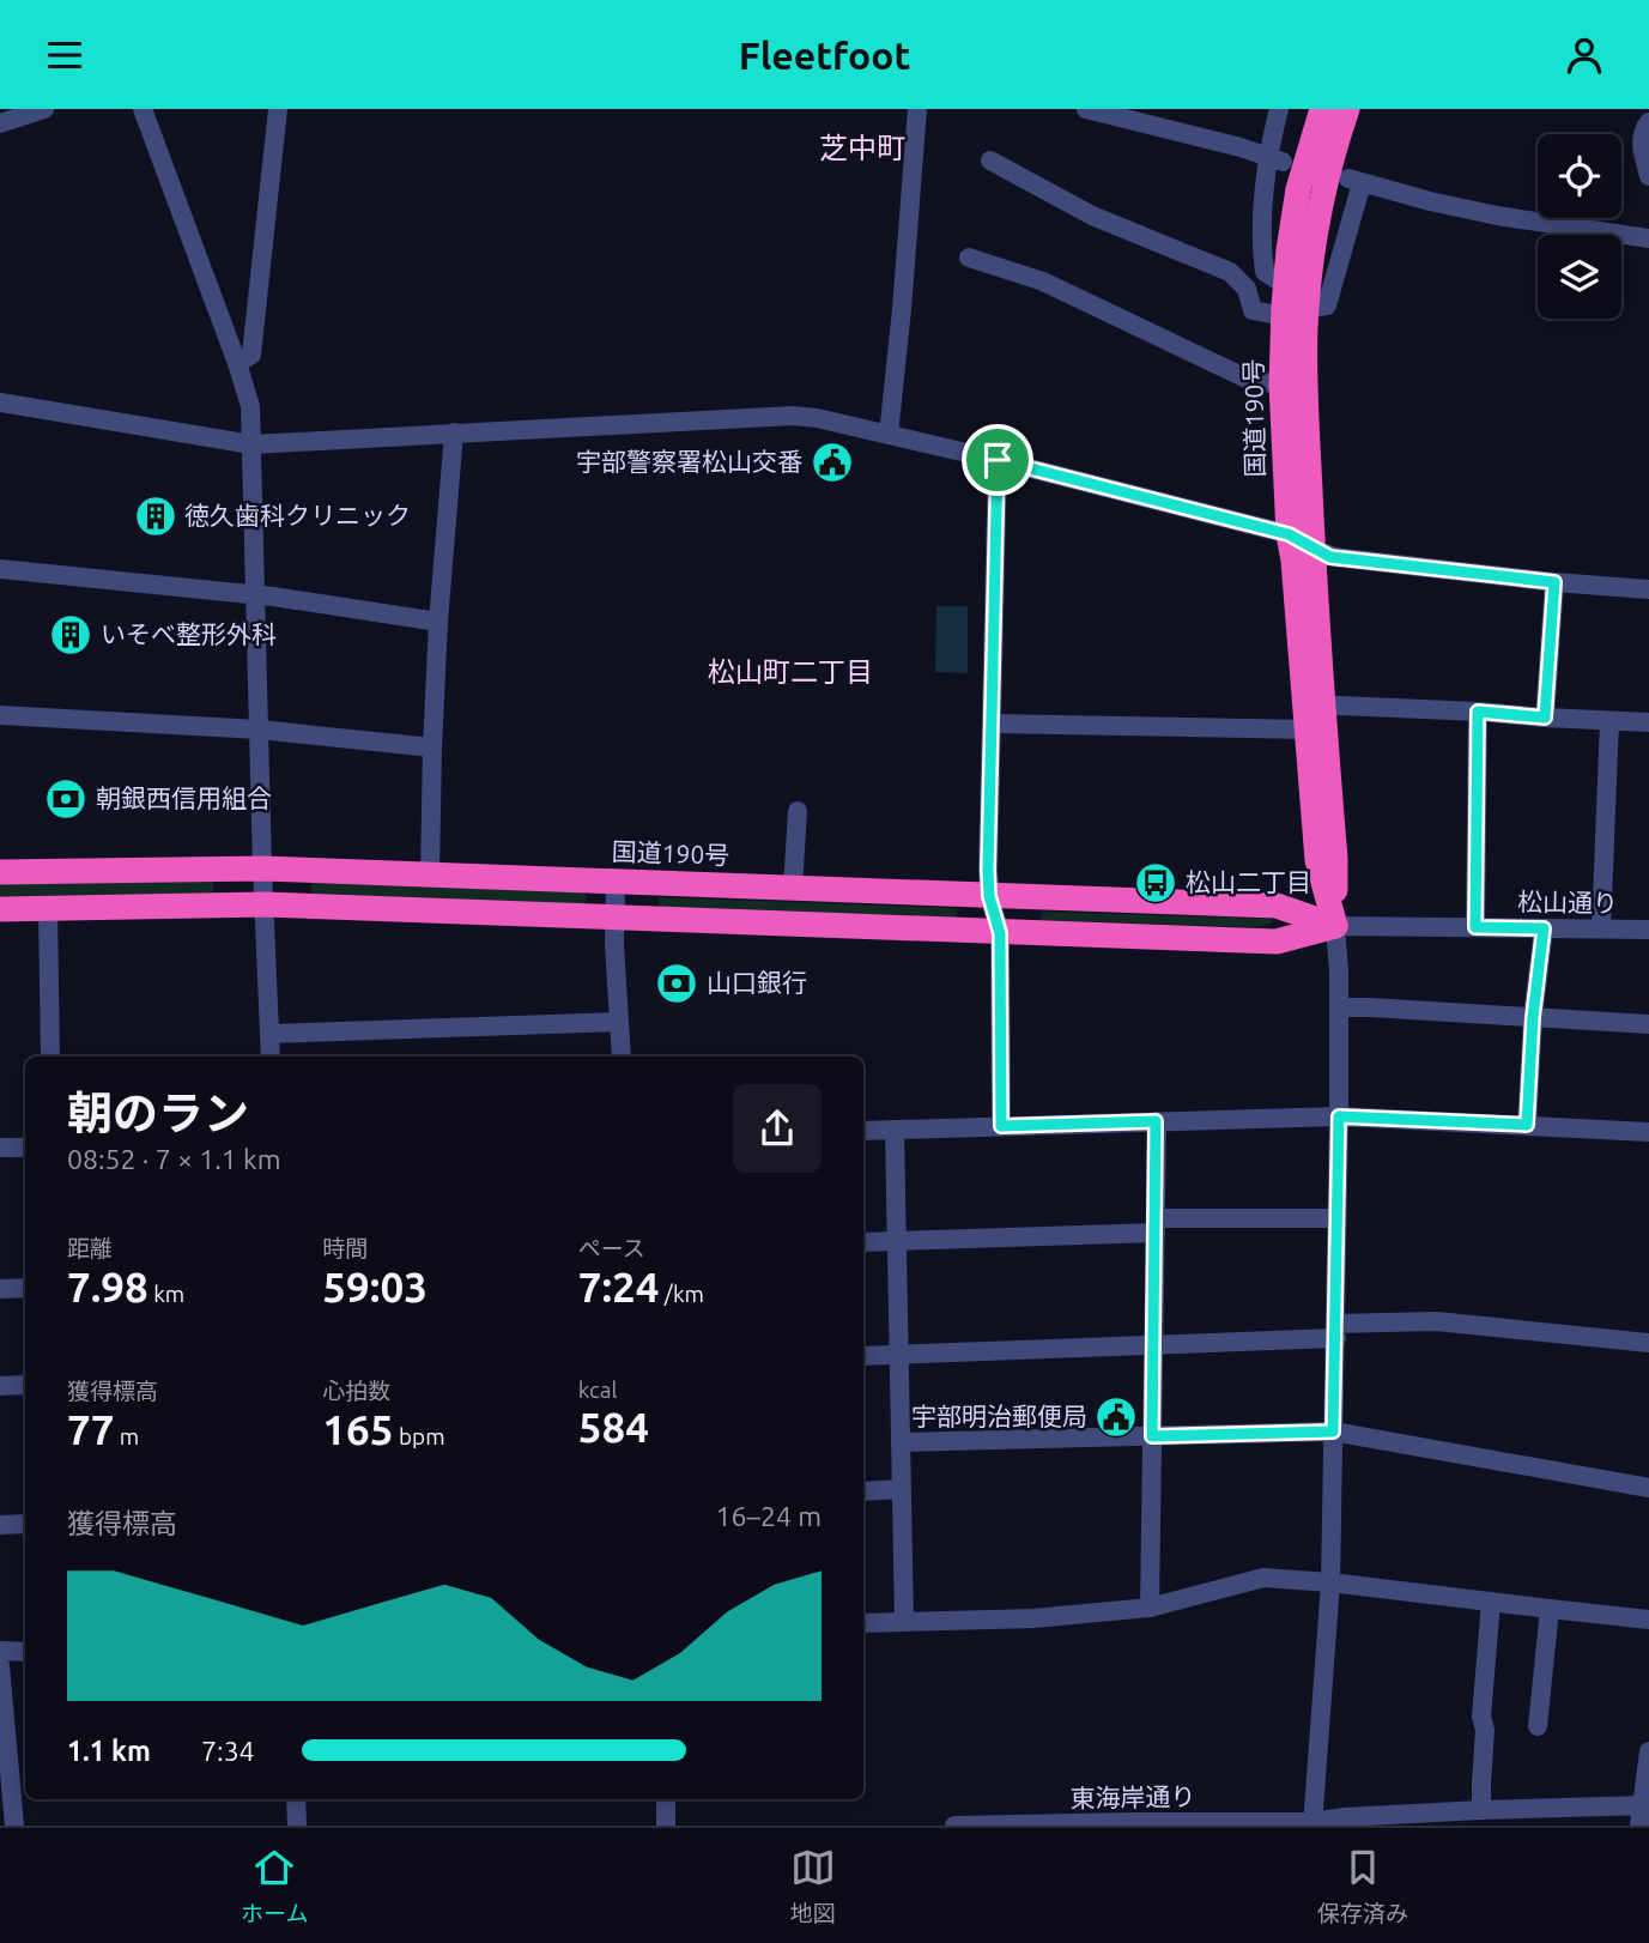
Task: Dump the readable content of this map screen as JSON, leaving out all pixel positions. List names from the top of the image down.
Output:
{
  "streets": {
    "highway": ["国道190号"],
    "street": ["松山通り", "東海岸通り"]
  },
  "crossings": [
    ["国道190号", "松山通り"]
  ],
  "districts": ["芝中町", "松山町二丁目"],
  "places": {
    "public building": ["宇部警察署松山交番", "宇部明治郵便局"],
    "building": ["徳久歯科クリニック", "いそべ整形外科"],
    "bank": ["朝銀西信用組合", "山口銀行"],
    "bus stop": ["松山二丁目"]
  },
  "page": {
    "header": "Fleetfoot",
    "heading": ["朝のラン", "08:52 · 7 × 1.1 km"],
    "stats": [
      ["距離", "7.98 km"],
      ["時間", "59:03"],
      ["ペース", "7:24 /km"],
      ["獲得標高", "77 m"],
      ["心拍数", "165 bpm"],
      ["kcal", "584"]
    ],
    "chart": ["獲得標高", "16–24 m"],
    "list": [
      {
        "name": "1.1 km",
        "note": "7:34"
      }
    ],
    "tabs": ["ホーム", "地図", "保存済み"]
  }
}
